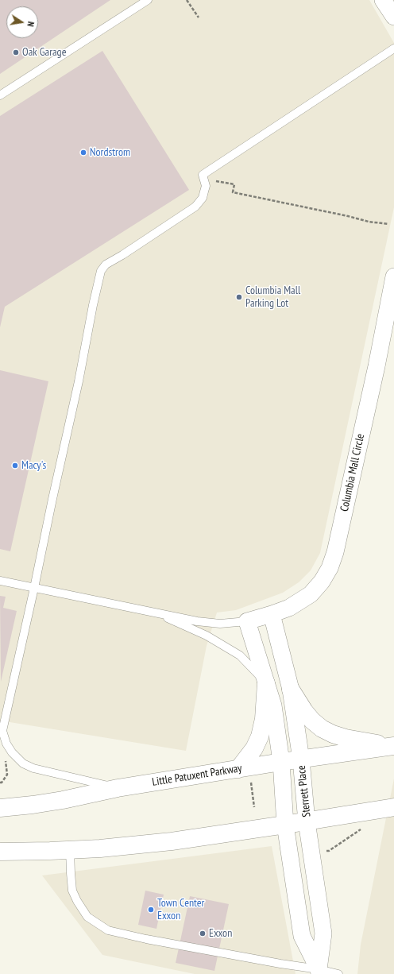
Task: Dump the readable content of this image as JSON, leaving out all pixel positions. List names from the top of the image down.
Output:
{
  "streets": {
    "main road": ["Little Patuxent Parkway"],
    "street": ["Columbia Mall Circle", "Sterrett Place"]
  },
  "crossings": [
    ["Columbia Mall Circle", "Sterrett Place"],
    ["Little Patuxent Parkway", "Sterrett Place"]
  ],
  "places": [
    "Oak Garage",
    "Nordstrom",
    "Columbia Mall Parking Lot",
    "Macy's",
    "Town Center Exxon",
    "Exxon"
  ],
  "north": "right"
}
